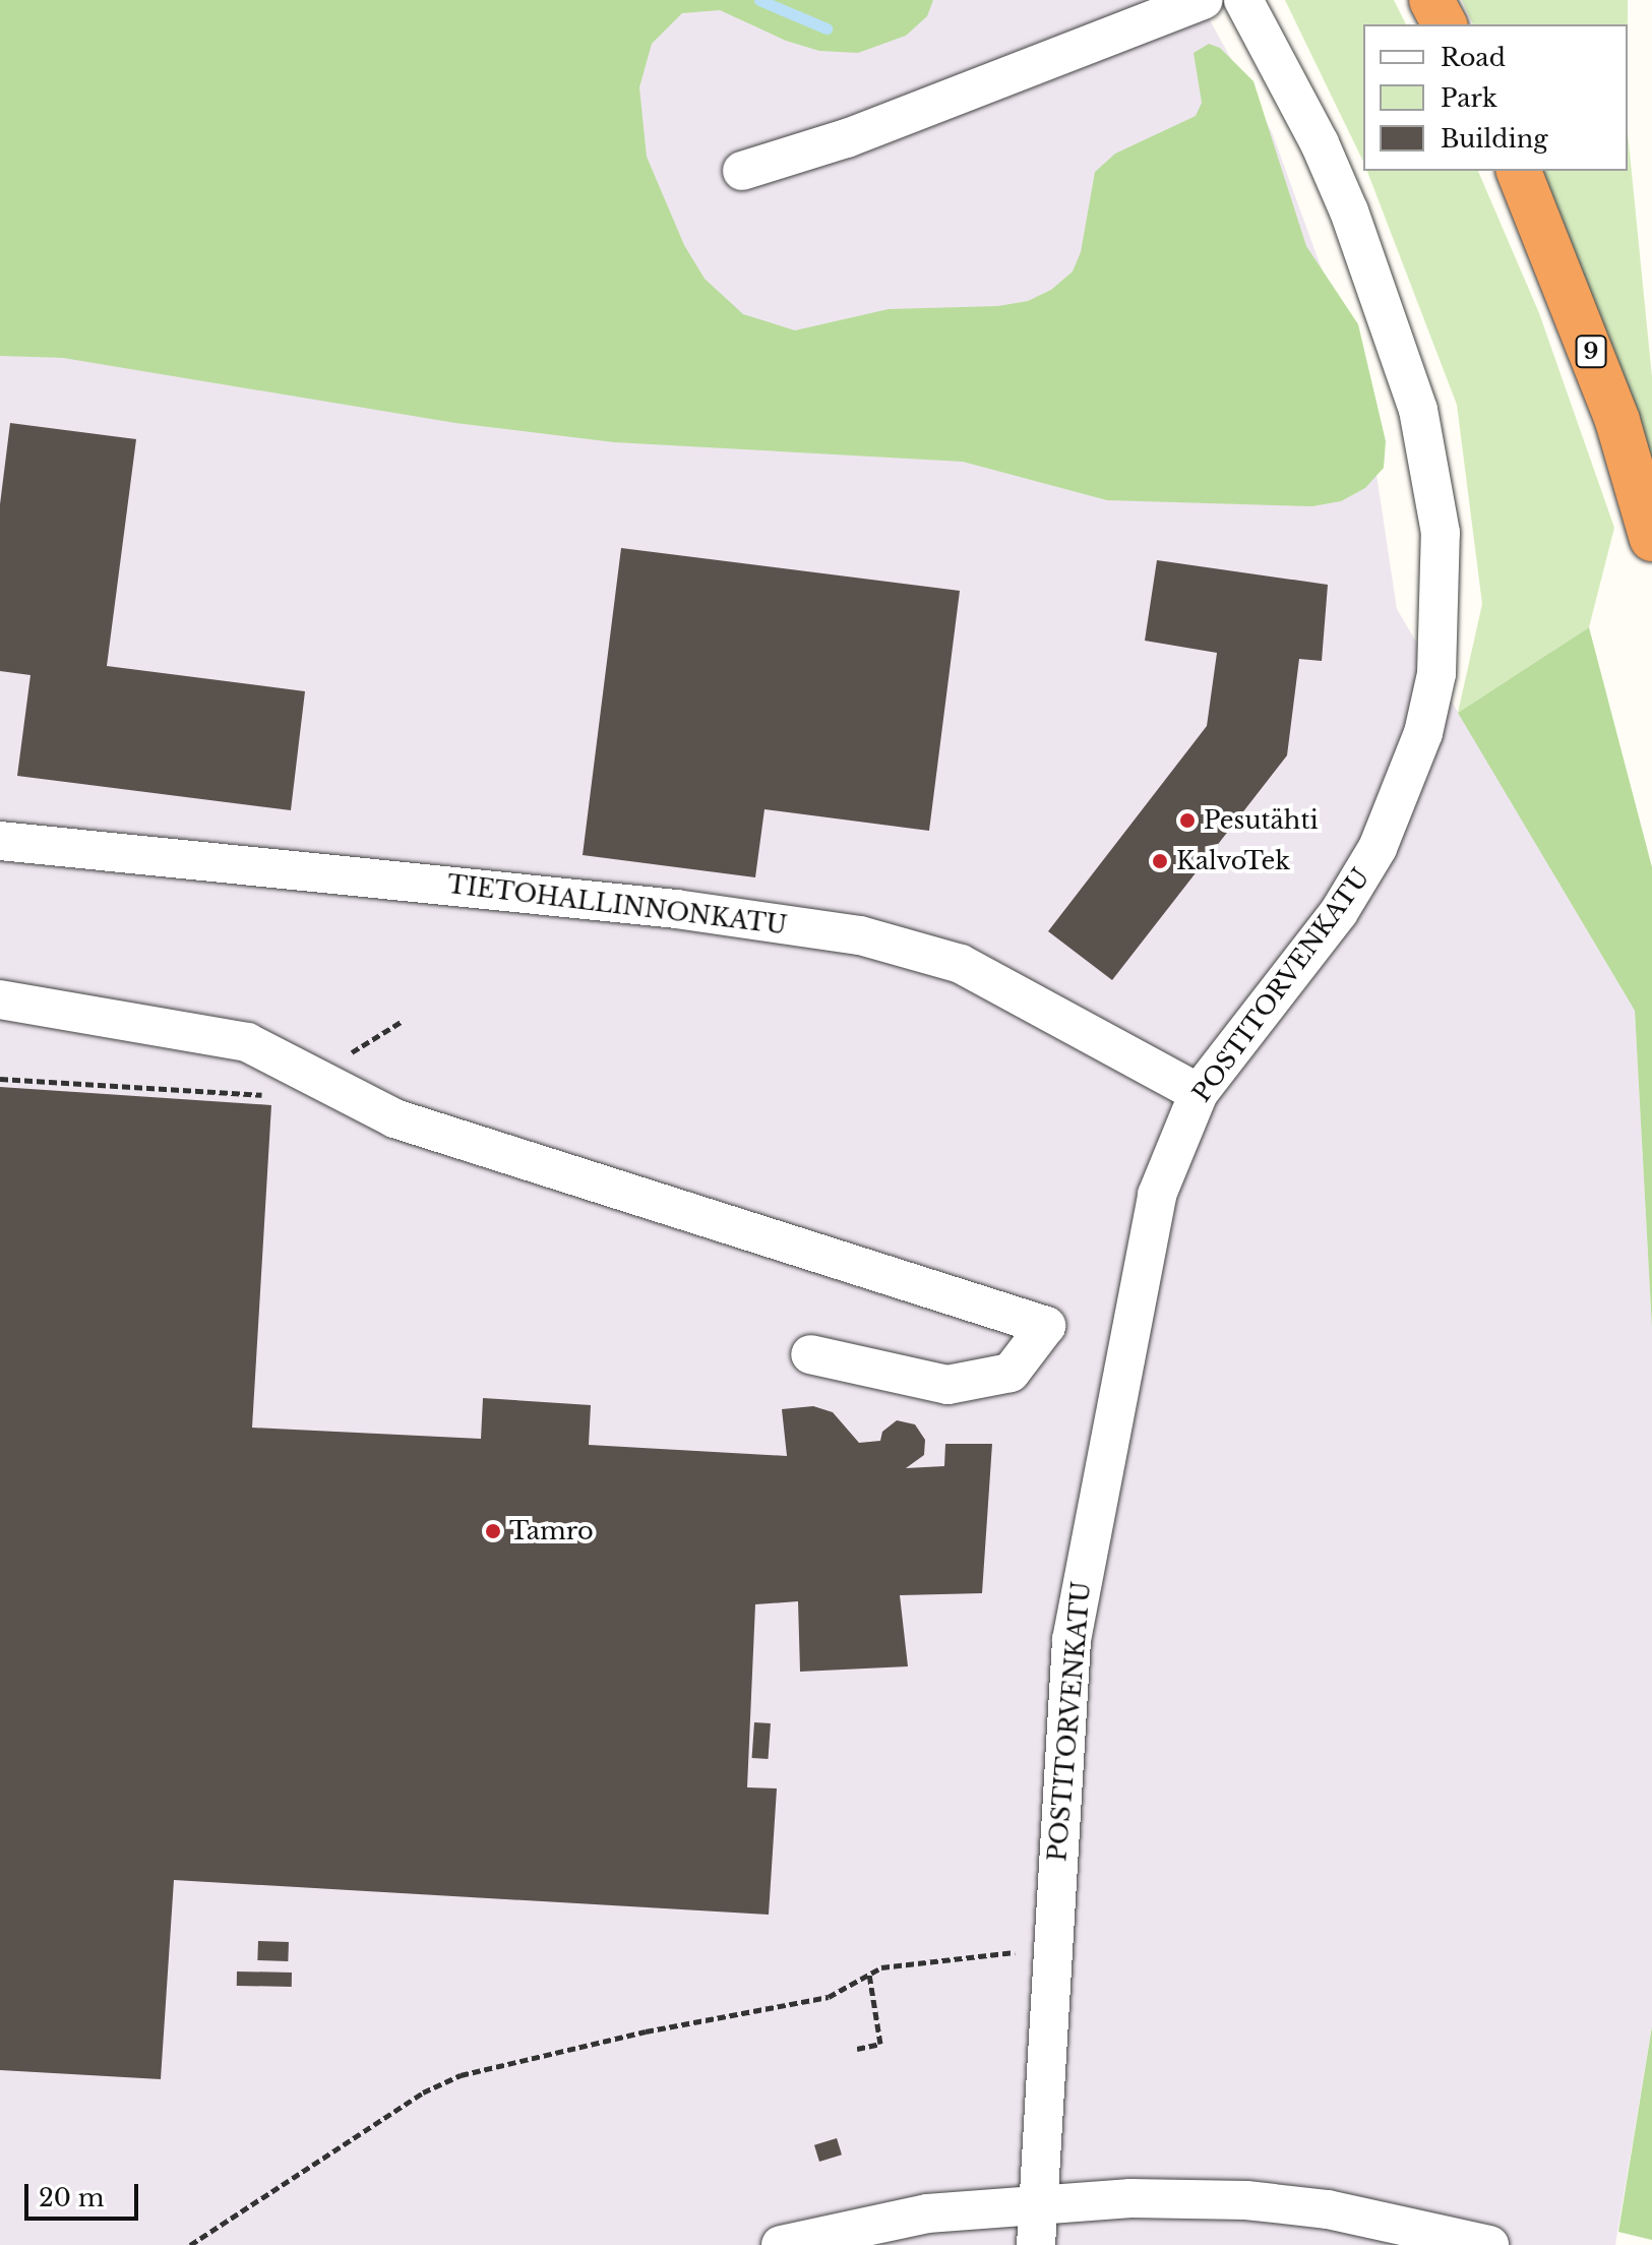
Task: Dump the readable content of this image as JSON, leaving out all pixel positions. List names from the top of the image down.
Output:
{
  "streets": {
    "highway": ["9"],
    "street": ["TIETOHALLINNONKATU", "POSTITORVENKATU"]
  },
  "crossings": [
    ["TIETOHALLINNONKATU", "POSTITORVENKATU"]
  ],
  "places": ["Pesutähti", "KalvoTek", "Tamro"],
  "legend": ["Road", "Park", "Building"],
  "scale_bar": "20 m"
}
